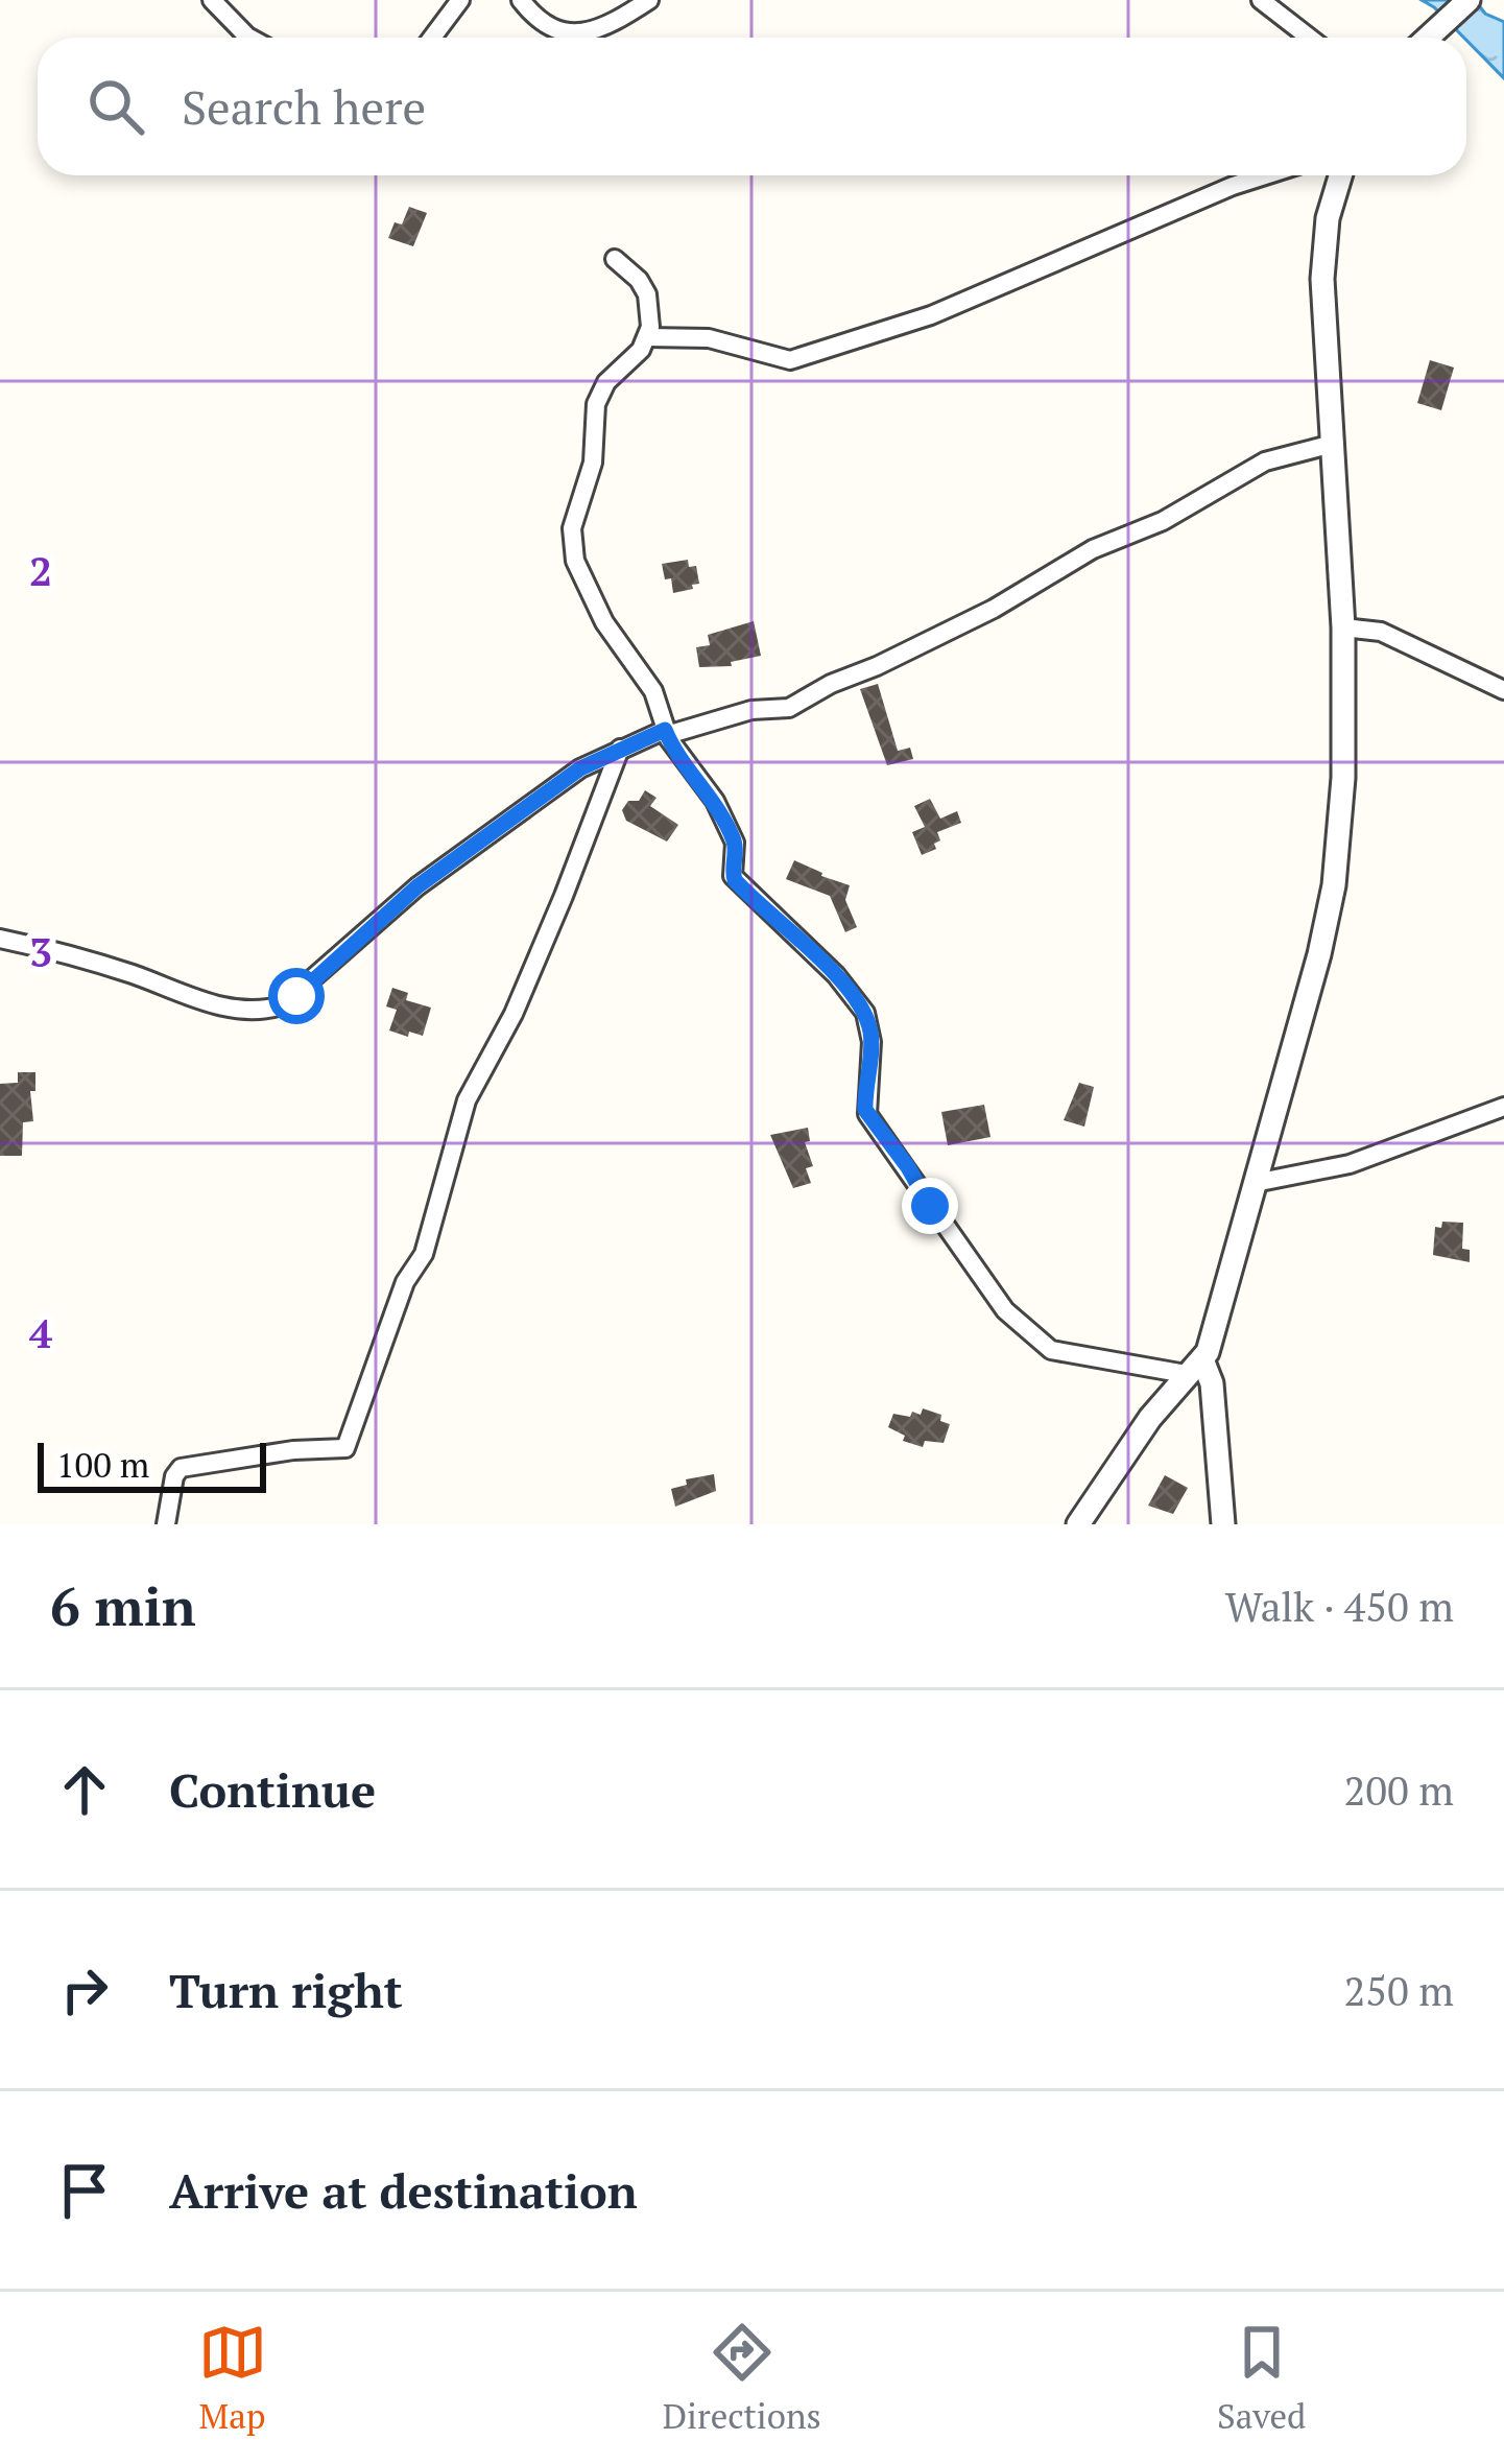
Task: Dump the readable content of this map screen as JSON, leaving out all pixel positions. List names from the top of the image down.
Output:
{
  "scale_bar": "100 m",
  "page": {
    "search": "Search here",
    "scale": "100 m",
    "heading": ["6 min", "Walk · 450 m"],
    "list": [
      ["Continue", "200 m"],
      ["Turn right", "250 m"],
      "Arrive at destination"
    ],
    "nav": ["Map", "Directions", "Saved"]
  },
  "grid": {
    "rows": ["2", "3", "4"]
  }
}
